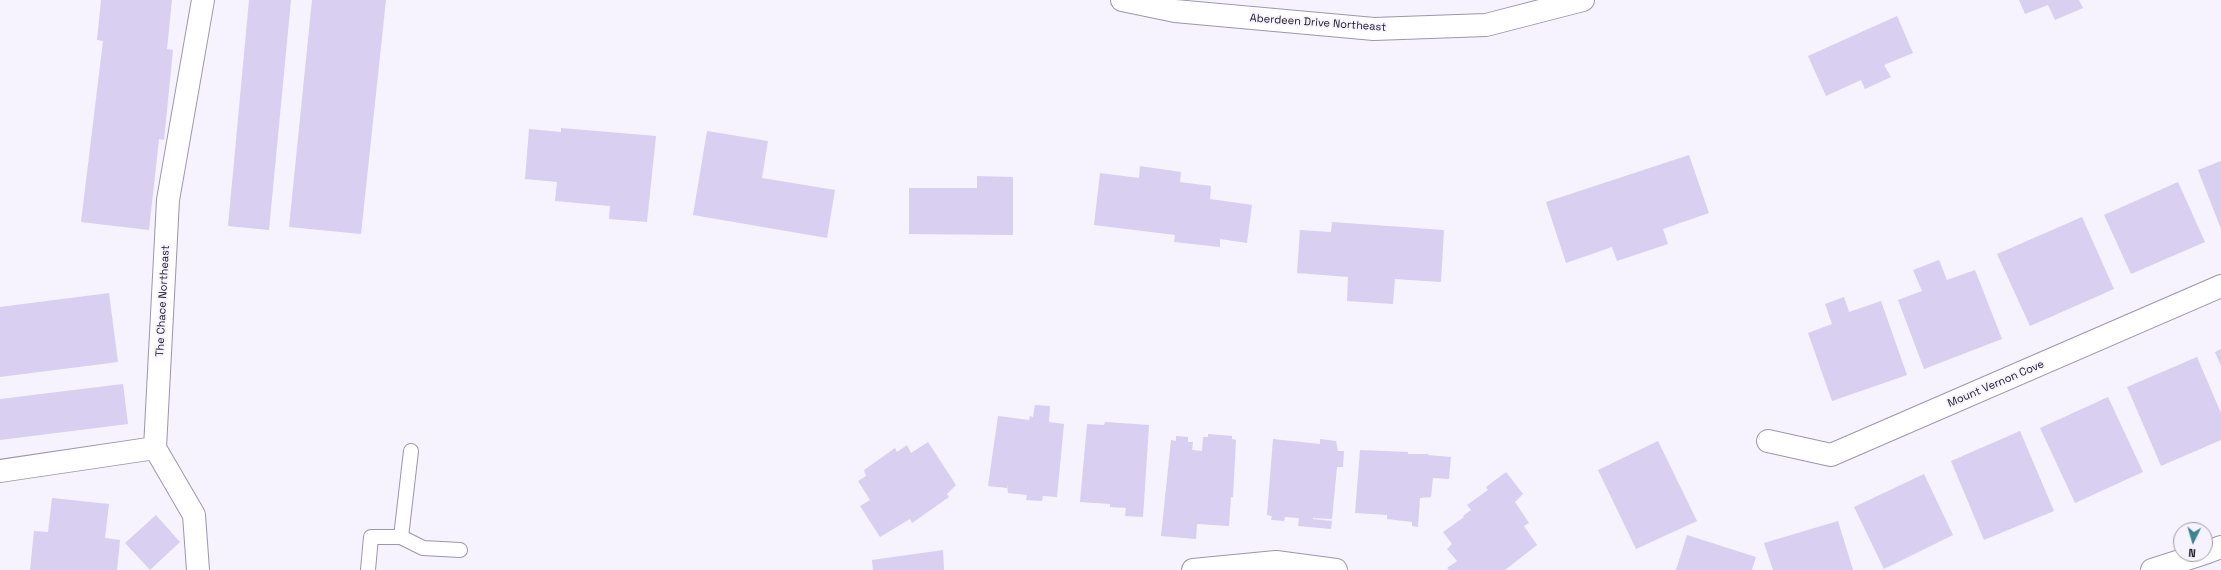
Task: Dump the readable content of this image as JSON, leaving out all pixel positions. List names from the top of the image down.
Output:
{
  "streets": {
    "street": ["Aberdeen Drive Northeast", "The Chace Northeast", "Mount Vernon Cove"]
  },
  "north": "bottom"
}
